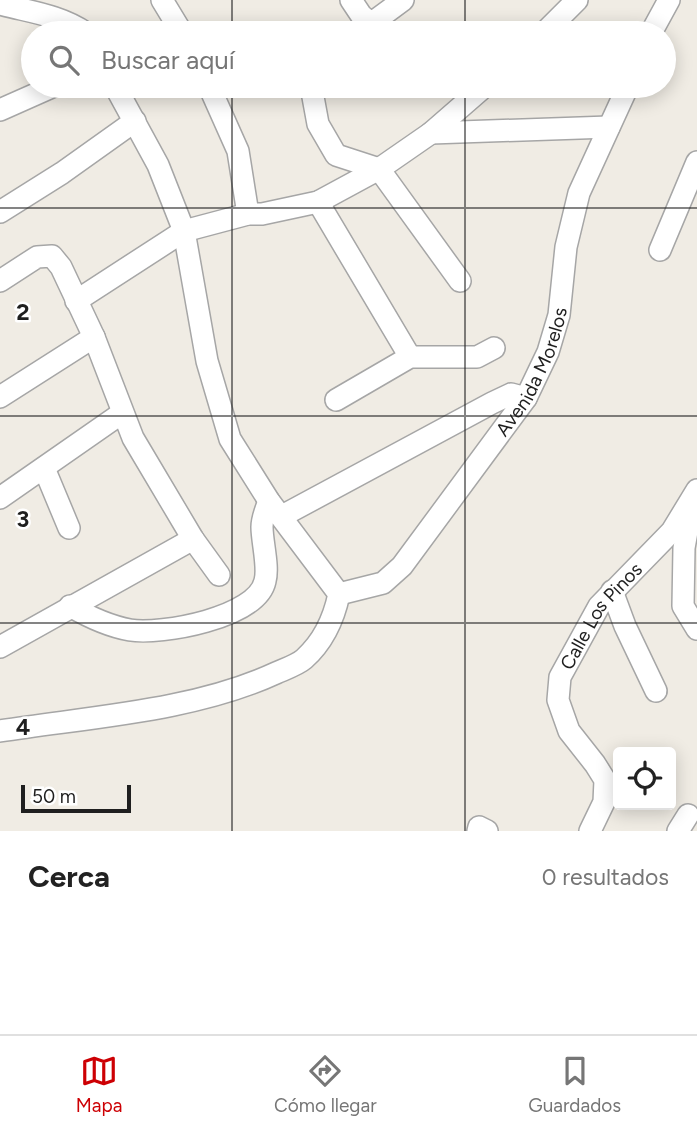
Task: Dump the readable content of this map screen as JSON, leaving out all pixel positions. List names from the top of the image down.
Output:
{
  "streets": {
    "street": ["Avenida Morelos", "Calle Los Pinos"]
  },
  "scale_bar": "50 m",
  "page": {
    "search": "Buscar aquí",
    "scale": "50 m",
    "heading": ["Cerca", "0 resultados"],
    "nav": ["Mapa", "Cómo llegar", "Guardados"]
  },
  "grid": {
    "rows": ["2", "3", "4"]
  }
}
